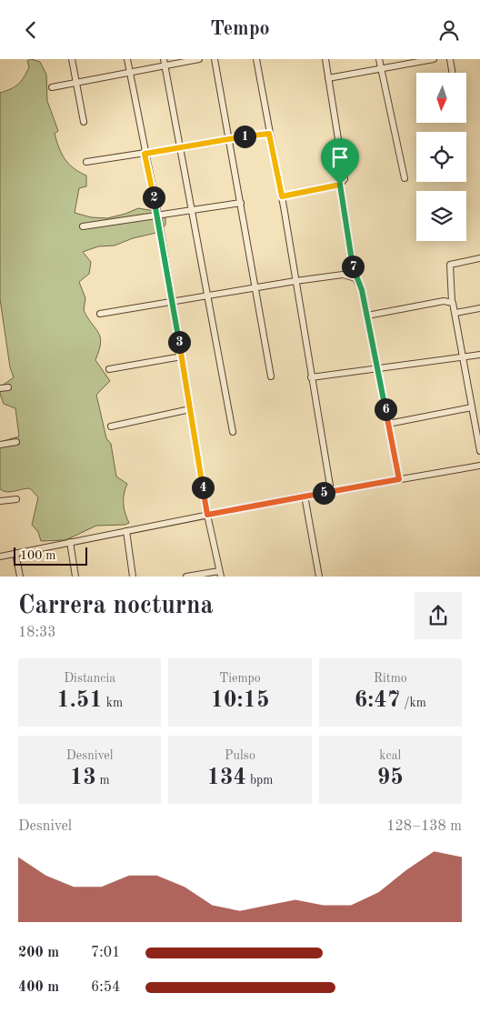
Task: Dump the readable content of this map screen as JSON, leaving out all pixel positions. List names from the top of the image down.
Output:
{
  "scale_bar": "100 m",
  "north": "bottom",
  "page": {
    "header": "Tempo",
    "pins": [
      "1",
      "2",
      "7",
      "3",
      "6",
      "4",
      "5"
    ],
    "scale": "100 m",
    "heading": ["Carrera nocturna", "18:33"],
    "stats": [
      ["Distancia", "1.51 km"],
      ["Tiempo", "10:15"],
      ["Ritmo", "6:47 /km"],
      ["Desnivel", "13 m"],
      ["Pulso", "134 bpm"],
      ["kcal", "95"]
    ],
    "chart": ["Desnivel", "128–138 m"],
    "list": [
      {
        "name": "200 m",
        "note": "7:01"
      },
      {
        "name": "400 m",
        "note": "6:54"
      }
    ]
  }
}
